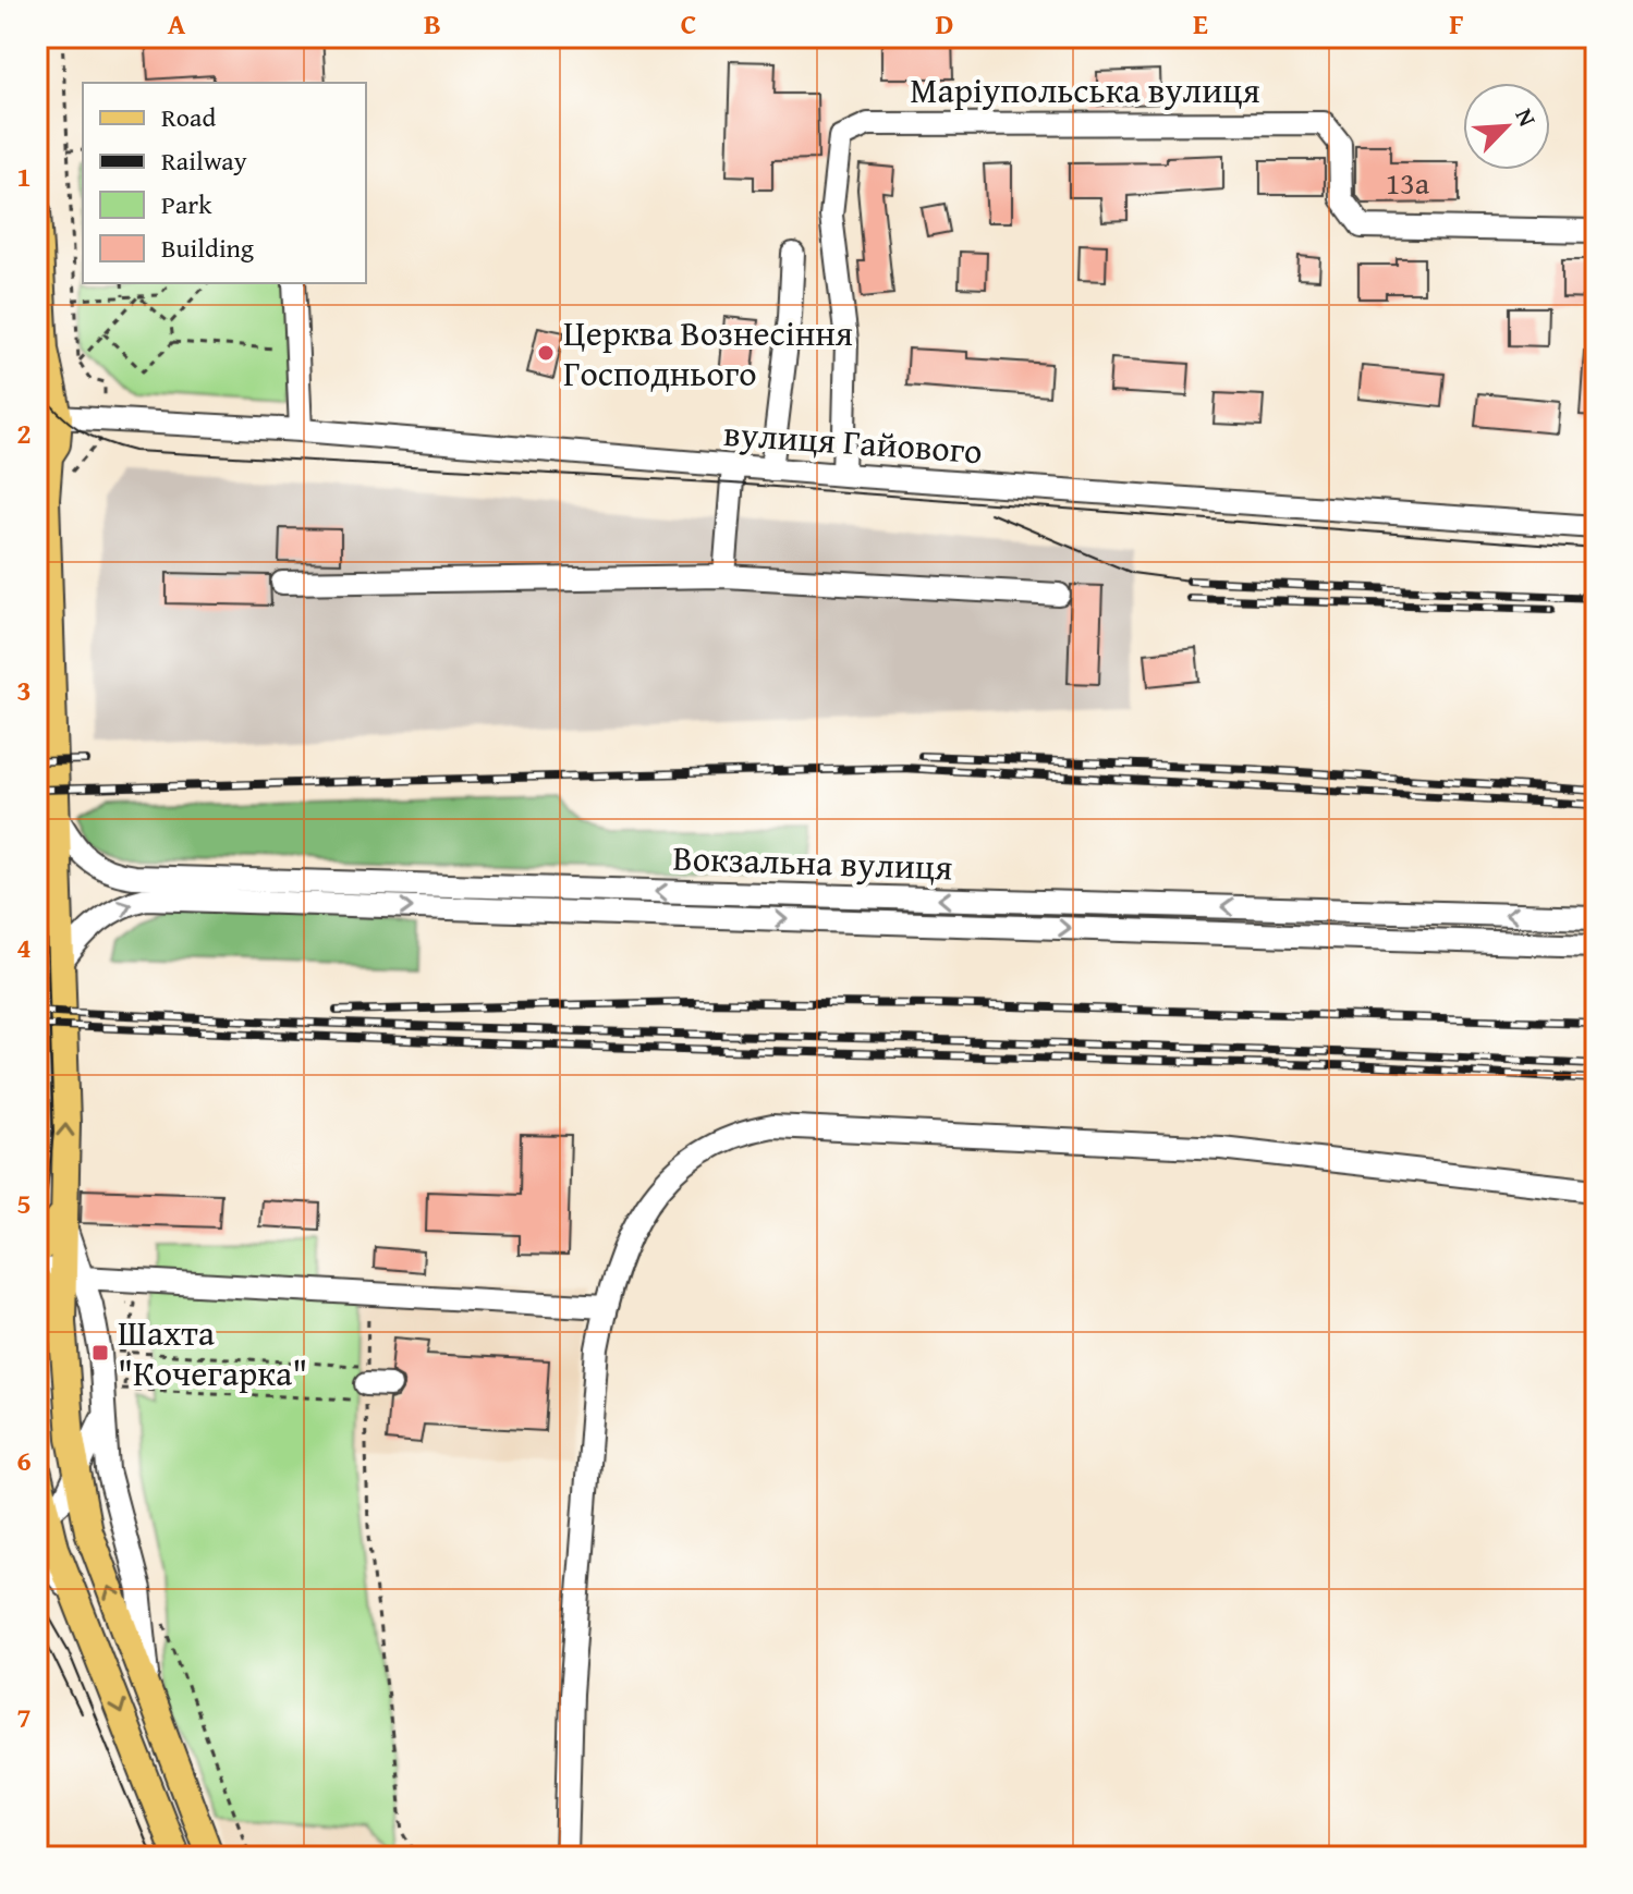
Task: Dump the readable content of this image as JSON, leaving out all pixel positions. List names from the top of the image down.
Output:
{
  "streets": {
    "street": ["Маріупольська вулиця", "вулиця Гайового", "Вокзальна вулиця"]
  },
  "crossings": [
    ["Маріупольська вулиця", "вулиця Гайового"]
  ],
  "places": {
    "other": ["Церква Вознесіння Господнього"],
    "transit": ["Шахта \"Кочегарка\""]
  },
  "house_numbers": ["13а"],
  "legend": [
    "Road",
    "Railway",
    "Park",
    "Building"
  ],
  "north": "top right",
  "grid": {
    "columns": [
      "A",
      "B",
      "C",
      "D",
      "E",
      "F"
    ],
    "rows": [
      "1",
      "2",
      "3",
      "4",
      "5",
      "6",
      "7"
    ]
  }
}
